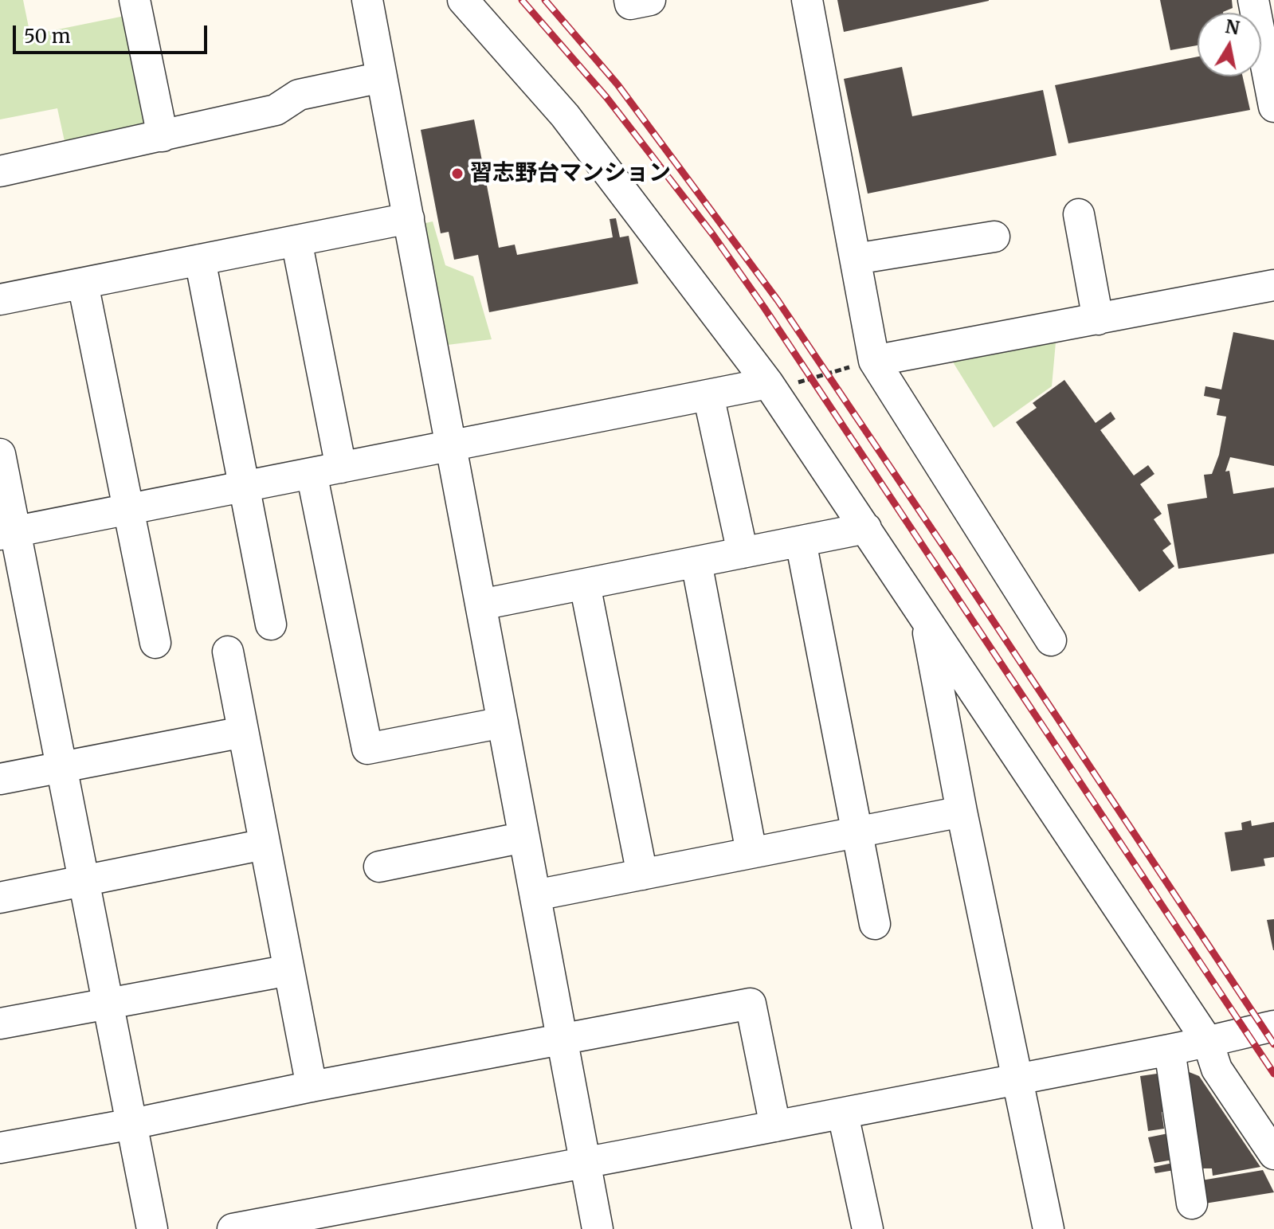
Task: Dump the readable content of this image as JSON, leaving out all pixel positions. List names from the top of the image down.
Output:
{
  "places": ["習志野台マンション"],
  "scale_bar": "50 m",
  "north": "top"
}
